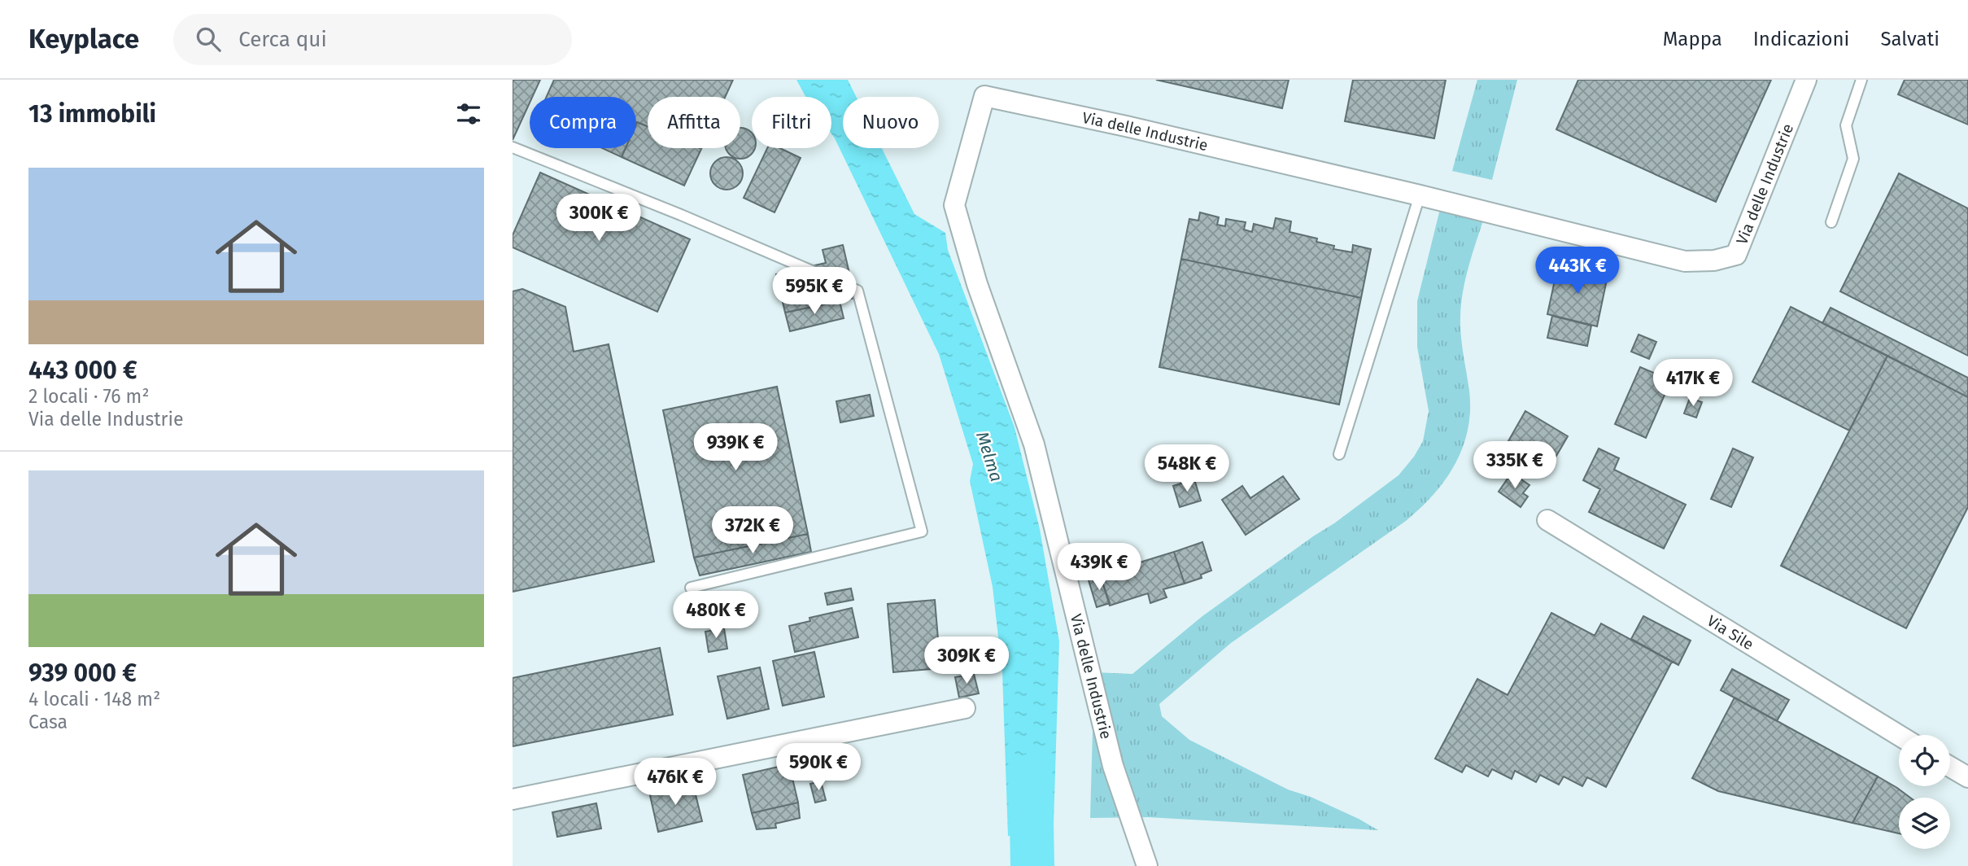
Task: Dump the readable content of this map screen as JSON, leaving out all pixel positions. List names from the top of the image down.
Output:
{
  "streets": {
    "street": ["Via delle Industrie", "Via Sile"]
  },
  "water": ["Melma"],
  "page": {
    "header": "Keyplace",
    "search": "Cerca qui",
    "nav": ["Mappa", "Indicazioni", "Salvati"],
    "heading": "13 immobili",
    "chip": [
      "Compra",
      "Affitta",
      "Filtri",
      "Nuovo"
    ],
    "list": [
      {
        "name": "443 000 €",
        "note": "2 locali · 76 m² · Via delle Industrie"
      },
      {
        "name": "939 000 €",
        "note": "4 locali · 148 m² · Casa"
      }
    ],
    "price": [
      "300K €",
      "443K €",
      "595K €",
      "417K €",
      "939K €",
      "335K €",
      "548K €",
      "372K €",
      "439K €",
      "480K €",
      "309K €",
      "590K €",
      "476K €"
    ]
  }
}
